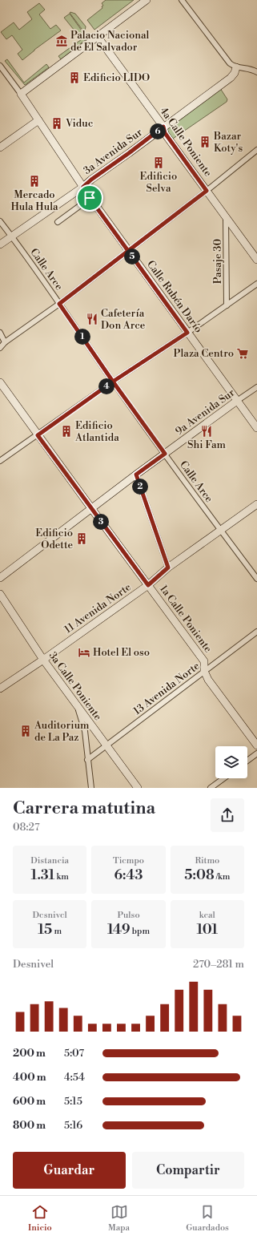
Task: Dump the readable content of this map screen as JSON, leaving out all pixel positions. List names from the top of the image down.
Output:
{
  "streets": {
    "main road": [
      "4a Calle Poniente",
      "3a Avenida Sur",
      "Calle Rubén Darío",
      "9a Avenida Sur",
      "11 Avenida Norte",
      "1a Calle Poniente",
      "3a Calle Poniente"
    ],
    "street": ["Pasaje 30", "Calle Arce", "13 Avenida Norte"]
  },
  "crossings": [
    ["4a Calle Poniente", "3a Avenida Sur"],
    ["4a Calle Poniente", "Pasaje 30"],
    ["3a Avenida Sur", "Calle Arce"],
    ["3a Avenida Sur", "Calle Rubén Darío"],
    ["Calle Arce", "9a Avenida Sur"],
    ["Calle Arce", "11 Avenida Norte"],
    ["Calle Rubén Darío", "9a Avenida Sur"],
    ["9a Avenida Sur", "1a Calle Poniente"],
    ["11 Avenida Norte", "1a Calle Poniente"],
    ["11 Avenida Norte", "3a Calle Poniente"],
    ["1a Calle Poniente", "13 Avenida Norte"],
    ["3a Calle Poniente", "13 Avenida Norte"]
  ],
  "places": {
    "museum": ["Palacio Nacional de El Salvador"],
    "building": [
      "Edificio LIDO",
      "Viduc",
      "Bazar Koty's",
      "Edificio Selva",
      "Mercado Hula Hula",
      "Edificio Atlantida",
      "Edificio Odette",
      "Auditorium de La Paz"
    ],
    "restaurant": ["Cafetería Don Arce", "Shi Fam"],
    "supermarket": ["Plaza Centro"],
    "hotel": ["Hotel El oso"]
  },
  "page": {
    "pins": [
      "6",
      "5",
      "1",
      "4",
      "2",
      "3"
    ],
    "heading": ["Carrera matutina", "08:27"],
    "stats": [
      ["Distancia", "1.31 km"],
      ["Tiempo", "6:43"],
      ["Ritmo", "5:08 /km"],
      ["Desnivel", "15 m"],
      ["Pulso", "149 bpm"],
      ["kcal", "101"]
    ],
    "chart": ["Desnivel", "270–281 m"],
    "list": [
      {
        "name": "200 m",
        "note": "5:07"
      },
      {
        "name": "400 m",
        "note": "4:54"
      },
      {
        "name": "600 m",
        "note": "5:15"
      },
      {
        "name": "800 m",
        "note": "5:16"
      }
    ],
    "buttons": ["Guardar", "Compartir"],
    "tabs": ["Inicio", "Mapa", "Guardados"]
  }
}
